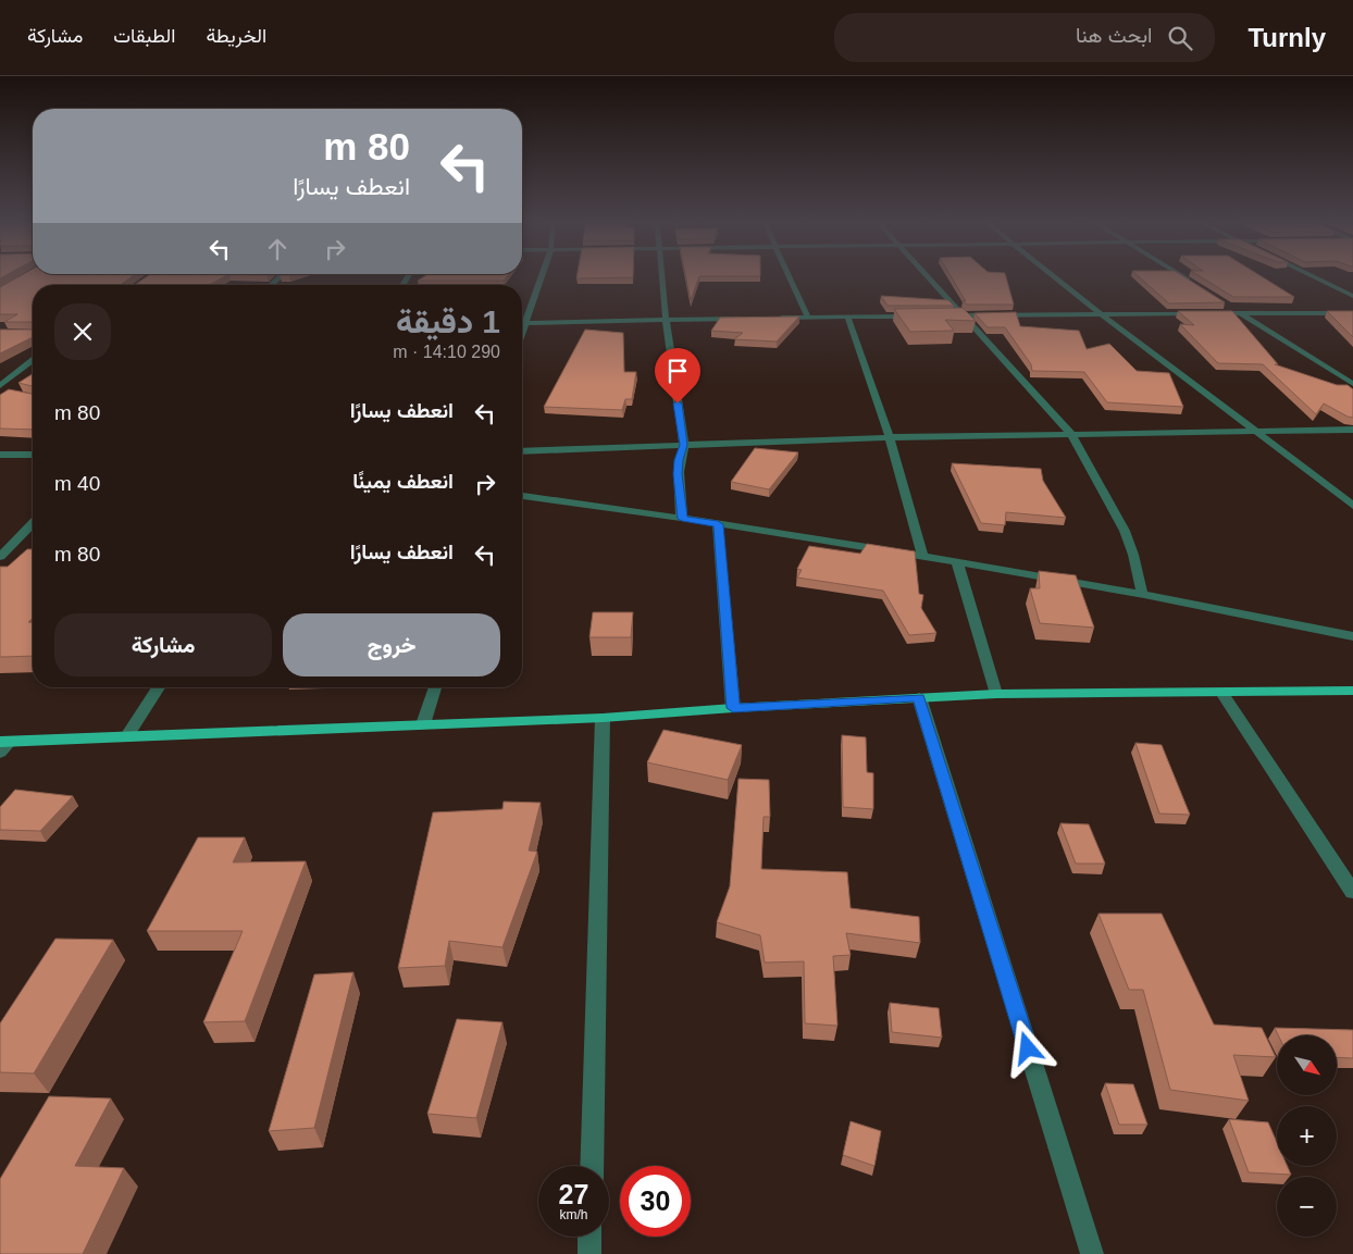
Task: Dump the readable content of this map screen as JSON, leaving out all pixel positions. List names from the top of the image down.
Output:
{
  "north": "bottom right",
  "page": {
    "header": "Turnly",
    "search": "ابحث هنا",
    "nav": ["الخريطة", "الطبقات", "مشاركة"],
    "turn": ["80 m", "انعطف يسارًا"],
    "heading": ["1 دقيقة", "290 m · 14:10"],
    "list": [
      {
        "name": "انعطف يسارًا",
        "value": "80 m"
      },
      {
        "name": "انعطف يمينًا",
        "value": "40 m"
      },
      {
        "name": "انعطف يسارًا",
        "value": "80 m"
      }
    ],
    "buttons": ["خروج", "مشاركة"],
    "map_buttons": ["+", "−"],
    "speed": "27 km/h",
    "limit": "30"
  }
}
